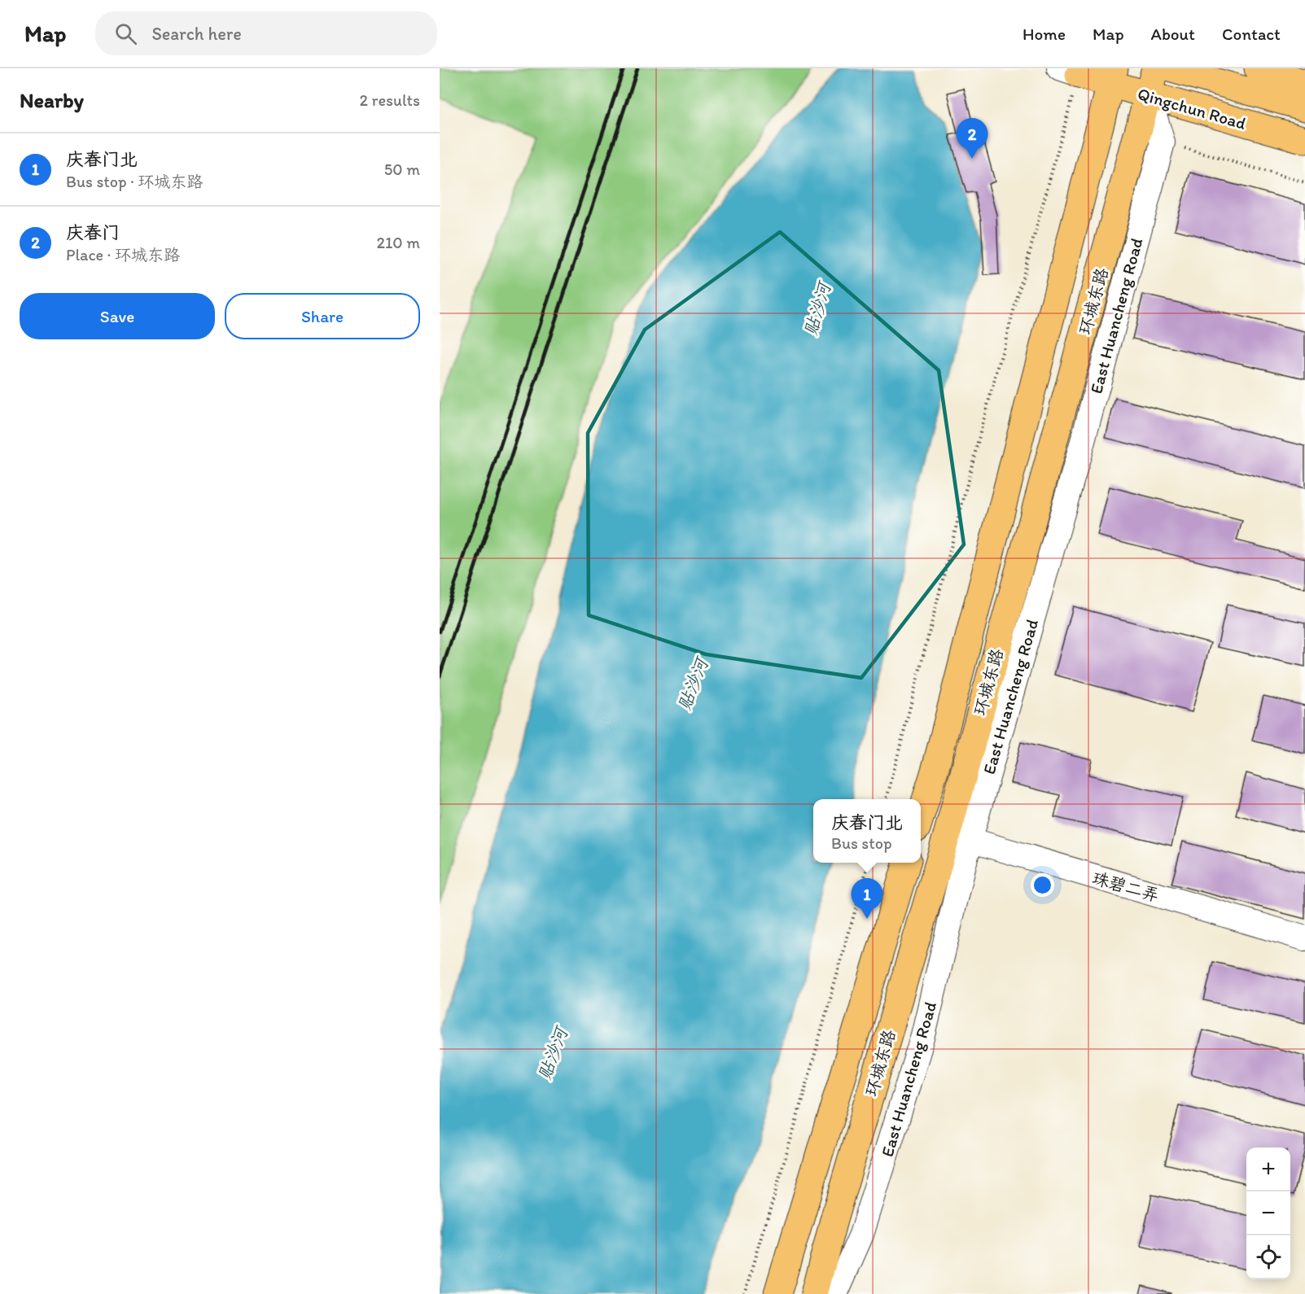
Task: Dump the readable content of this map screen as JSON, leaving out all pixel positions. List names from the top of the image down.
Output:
{
  "streets": {
    "main road": ["Qingchun Road", "环城东路"],
    "lane": ["East Huancheng Road", "珠碧二弄"]
  },
  "crossings": [
    ["Qingchun Road", "环城东路"],
    ["环城东路", "East Huancheng Road"],
    ["环城东路", "珠碧二弄"],
    ["East Huancheng Road", "珠碧二弄"]
  ],
  "water": ["贴沙河"],
  "page": {
    "header": "Map",
    "search": "Search here",
    "nav": [
      "Home",
      "Map",
      "About",
      "Contact"
    ],
    "heading": ["Nearby", "2 results"],
    "pins": ["2", "1"],
    "list": [
      {
        "mark": "1",
        "name": "庆春门北",
        "note": "Bus stop · 环城东路",
        "value": "50 m"
      },
      {
        "mark": "2",
        "name": "庆春门",
        "note": "Place · 环城东路",
        "value": "210 m"
      }
    ],
    "buttons": ["Save", "Share"],
    "popup": ["庆春门北", "Bus stop"],
    "map_buttons": ["+", "−"]
  }
}
